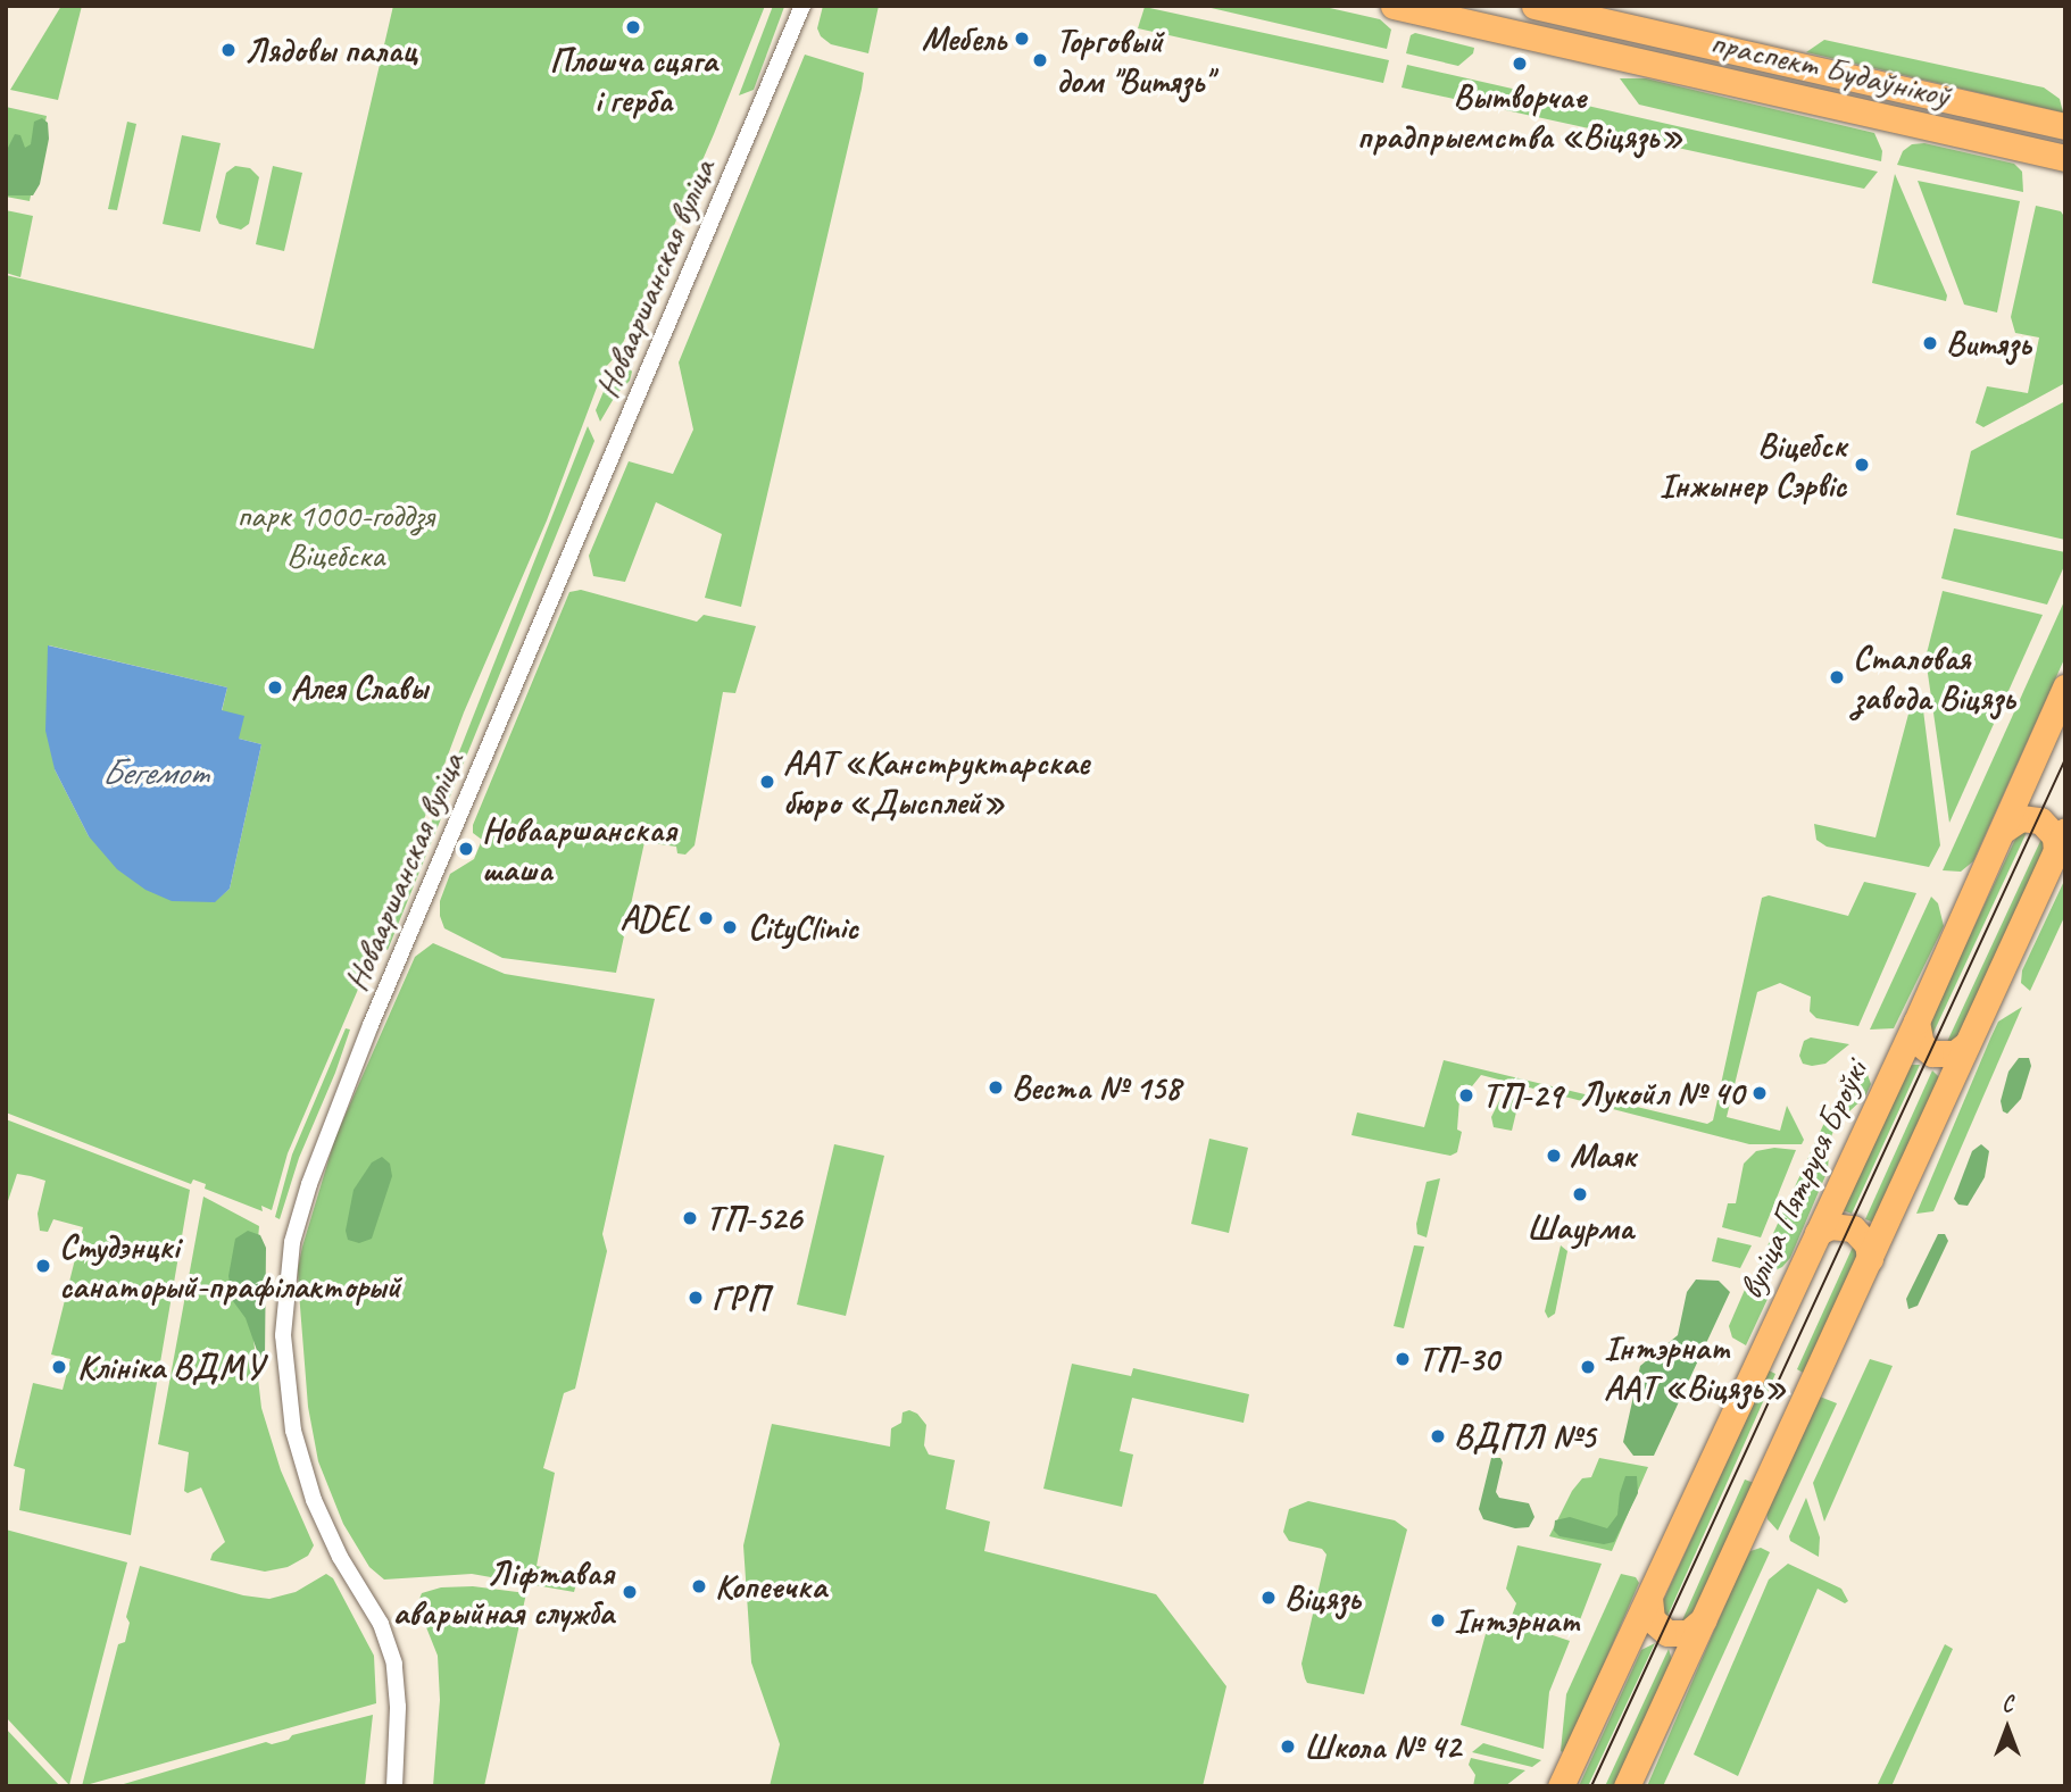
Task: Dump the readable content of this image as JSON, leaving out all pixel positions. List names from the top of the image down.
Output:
{
  "streets": {
    "main road": ["праспект Будаўнікоў", "вуліца Пятруся Броўкі"],
    "street": ["Новааршанская вуліца"]
  },
  "water": ["Бегемот"],
  "parks": ["парк 1000-годдзя Віцебска"],
  "places": [
    "Плошча сцяга і герба",
    "Мебель",
    "Лядовы палац",
    "Торговый дом \"Витязь\"",
    "Вытворчае прадпрыемства «Віцязь»",
    "Витязь",
    "Віцебск Інжынер Сэрвіс",
    "Сталовая завода Віцязь",
    "Алея Славы",
    "ААТ «Канструктарскае бюро «Дысплей»",
    "Новааршанская шаша",
    "ADEL",
    "CityClinic",
    "Веста № 158",
    "Лукойл № 40",
    "ТП-29",
    "Маяк",
    "Шаурма",
    "ТП-526",
    "Студэнцкі санаторый-прафілакторый",
    "ГРП",
    "ТП-30",
    "Клініка ВДМУ",
    "Інтэрнат ААТ «Віцязь»",
    "ВДПЛ №5",
    "Копеечка",
    "Ліфтавая аварыйная служба",
    "Віцязь",
    "Інтэрнат",
    "Школа № 42"
  ],
  "north": "top"
}
